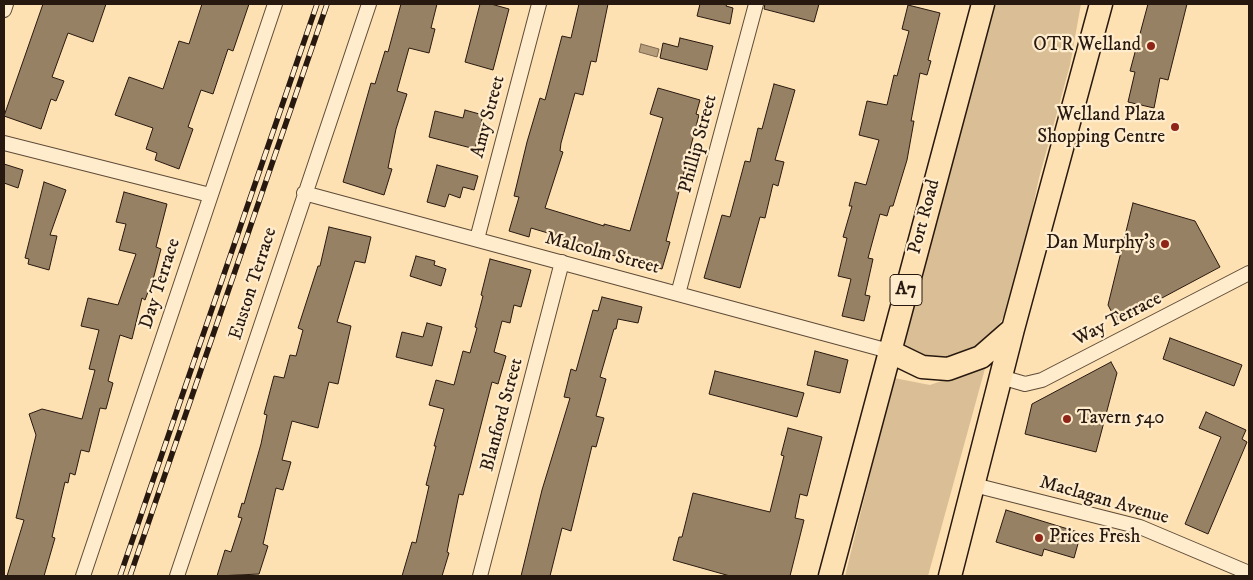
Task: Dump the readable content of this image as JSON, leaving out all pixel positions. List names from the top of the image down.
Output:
{
  "streets": {
    "highway": ["Port Road", "A7"],
    "street": [
      "Amy Street",
      "Phillip Street",
      "Malcolm Street",
      "Day Terrace",
      "Euston Terrace",
      "Way Terrace",
      "Blanford Street",
      "Maclagan Avenue"
    ]
  },
  "crossings": [
    ["Amy Street", "Malcolm Street"],
    ["Phillip Street", "Malcolm Street"],
    ["Port Road", "Malcolm Street"],
    ["Malcolm Street", "Euston Terrace"],
    ["Malcolm Street", "Blanford Street"]
  ],
  "places": [
    "OTR Welland",
    "Welland Plaza Shopping Centre",
    "Dan Murphy's",
    "Tavern 540",
    "Prices Fresh"
  ]
}
